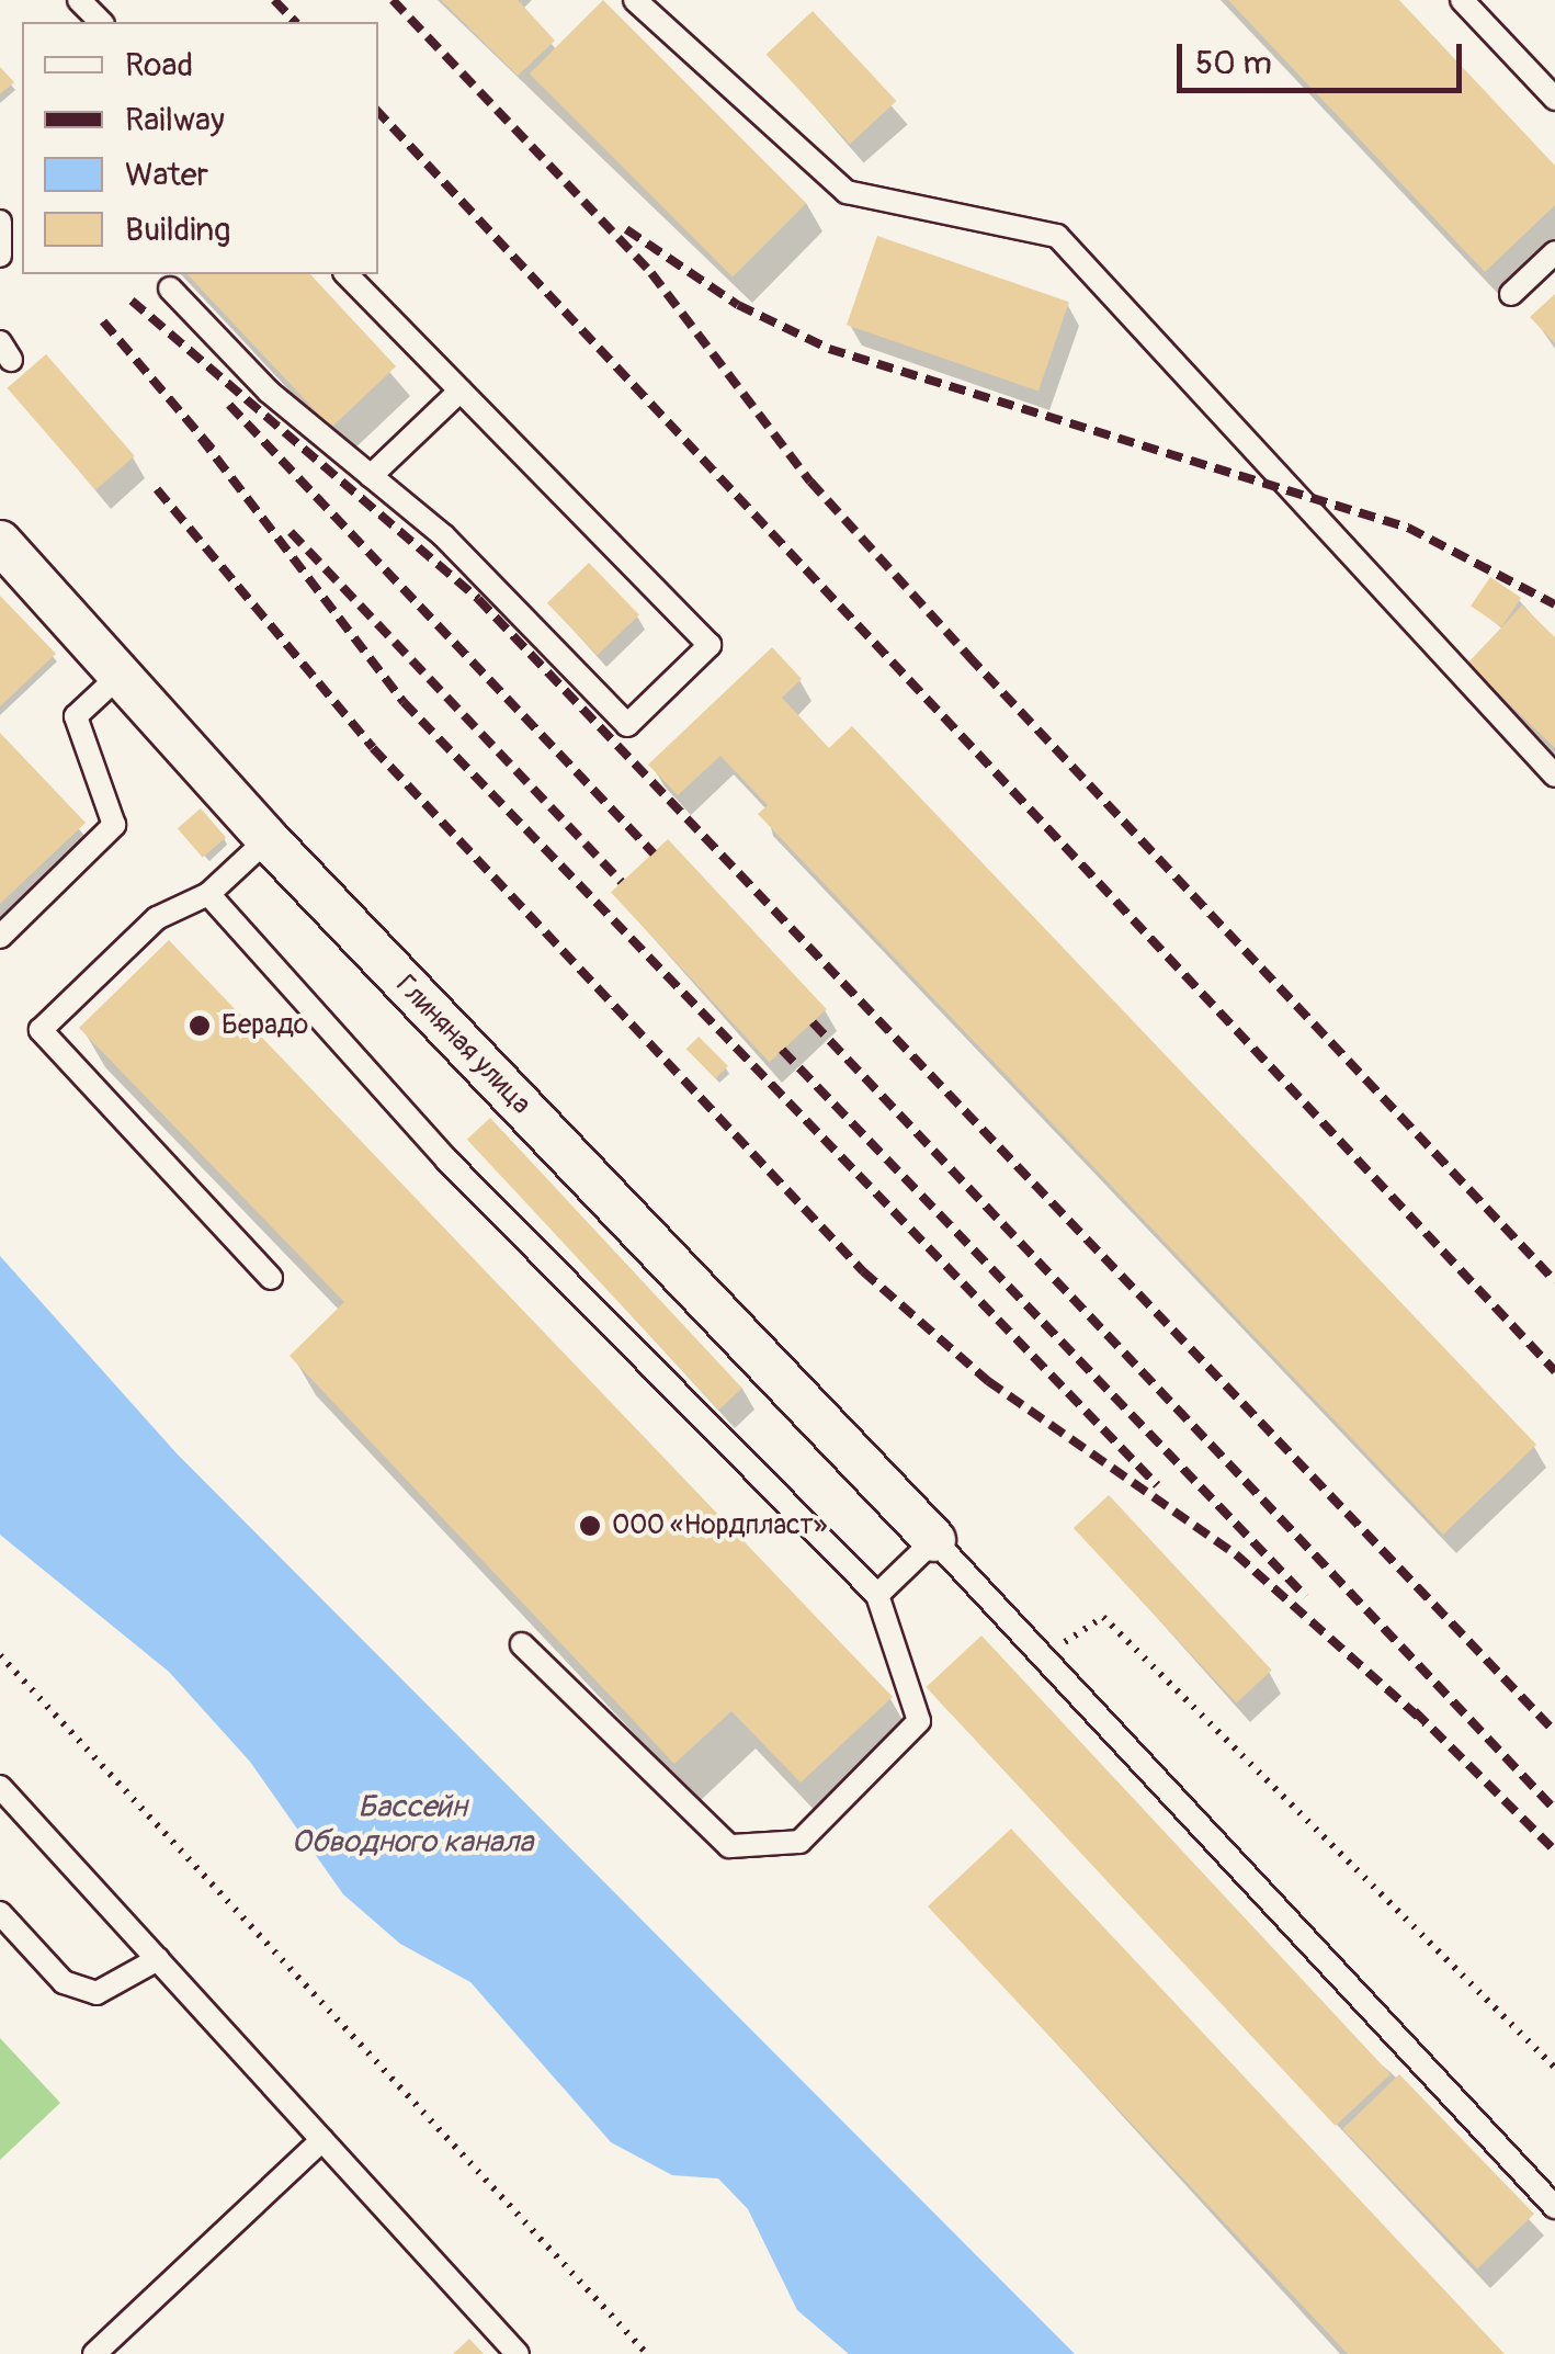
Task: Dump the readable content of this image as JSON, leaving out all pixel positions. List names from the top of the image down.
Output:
{
  "streets": {
    "street": ["Глиняная улица"]
  },
  "water": ["Бассейн Обводного канала"],
  "places": ["Берадо", "ООО «Нордпласт»"],
  "legend": [
    "Road",
    "Railway",
    "Water",
    "Building"
  ],
  "scale_bar": "50 m"
}
